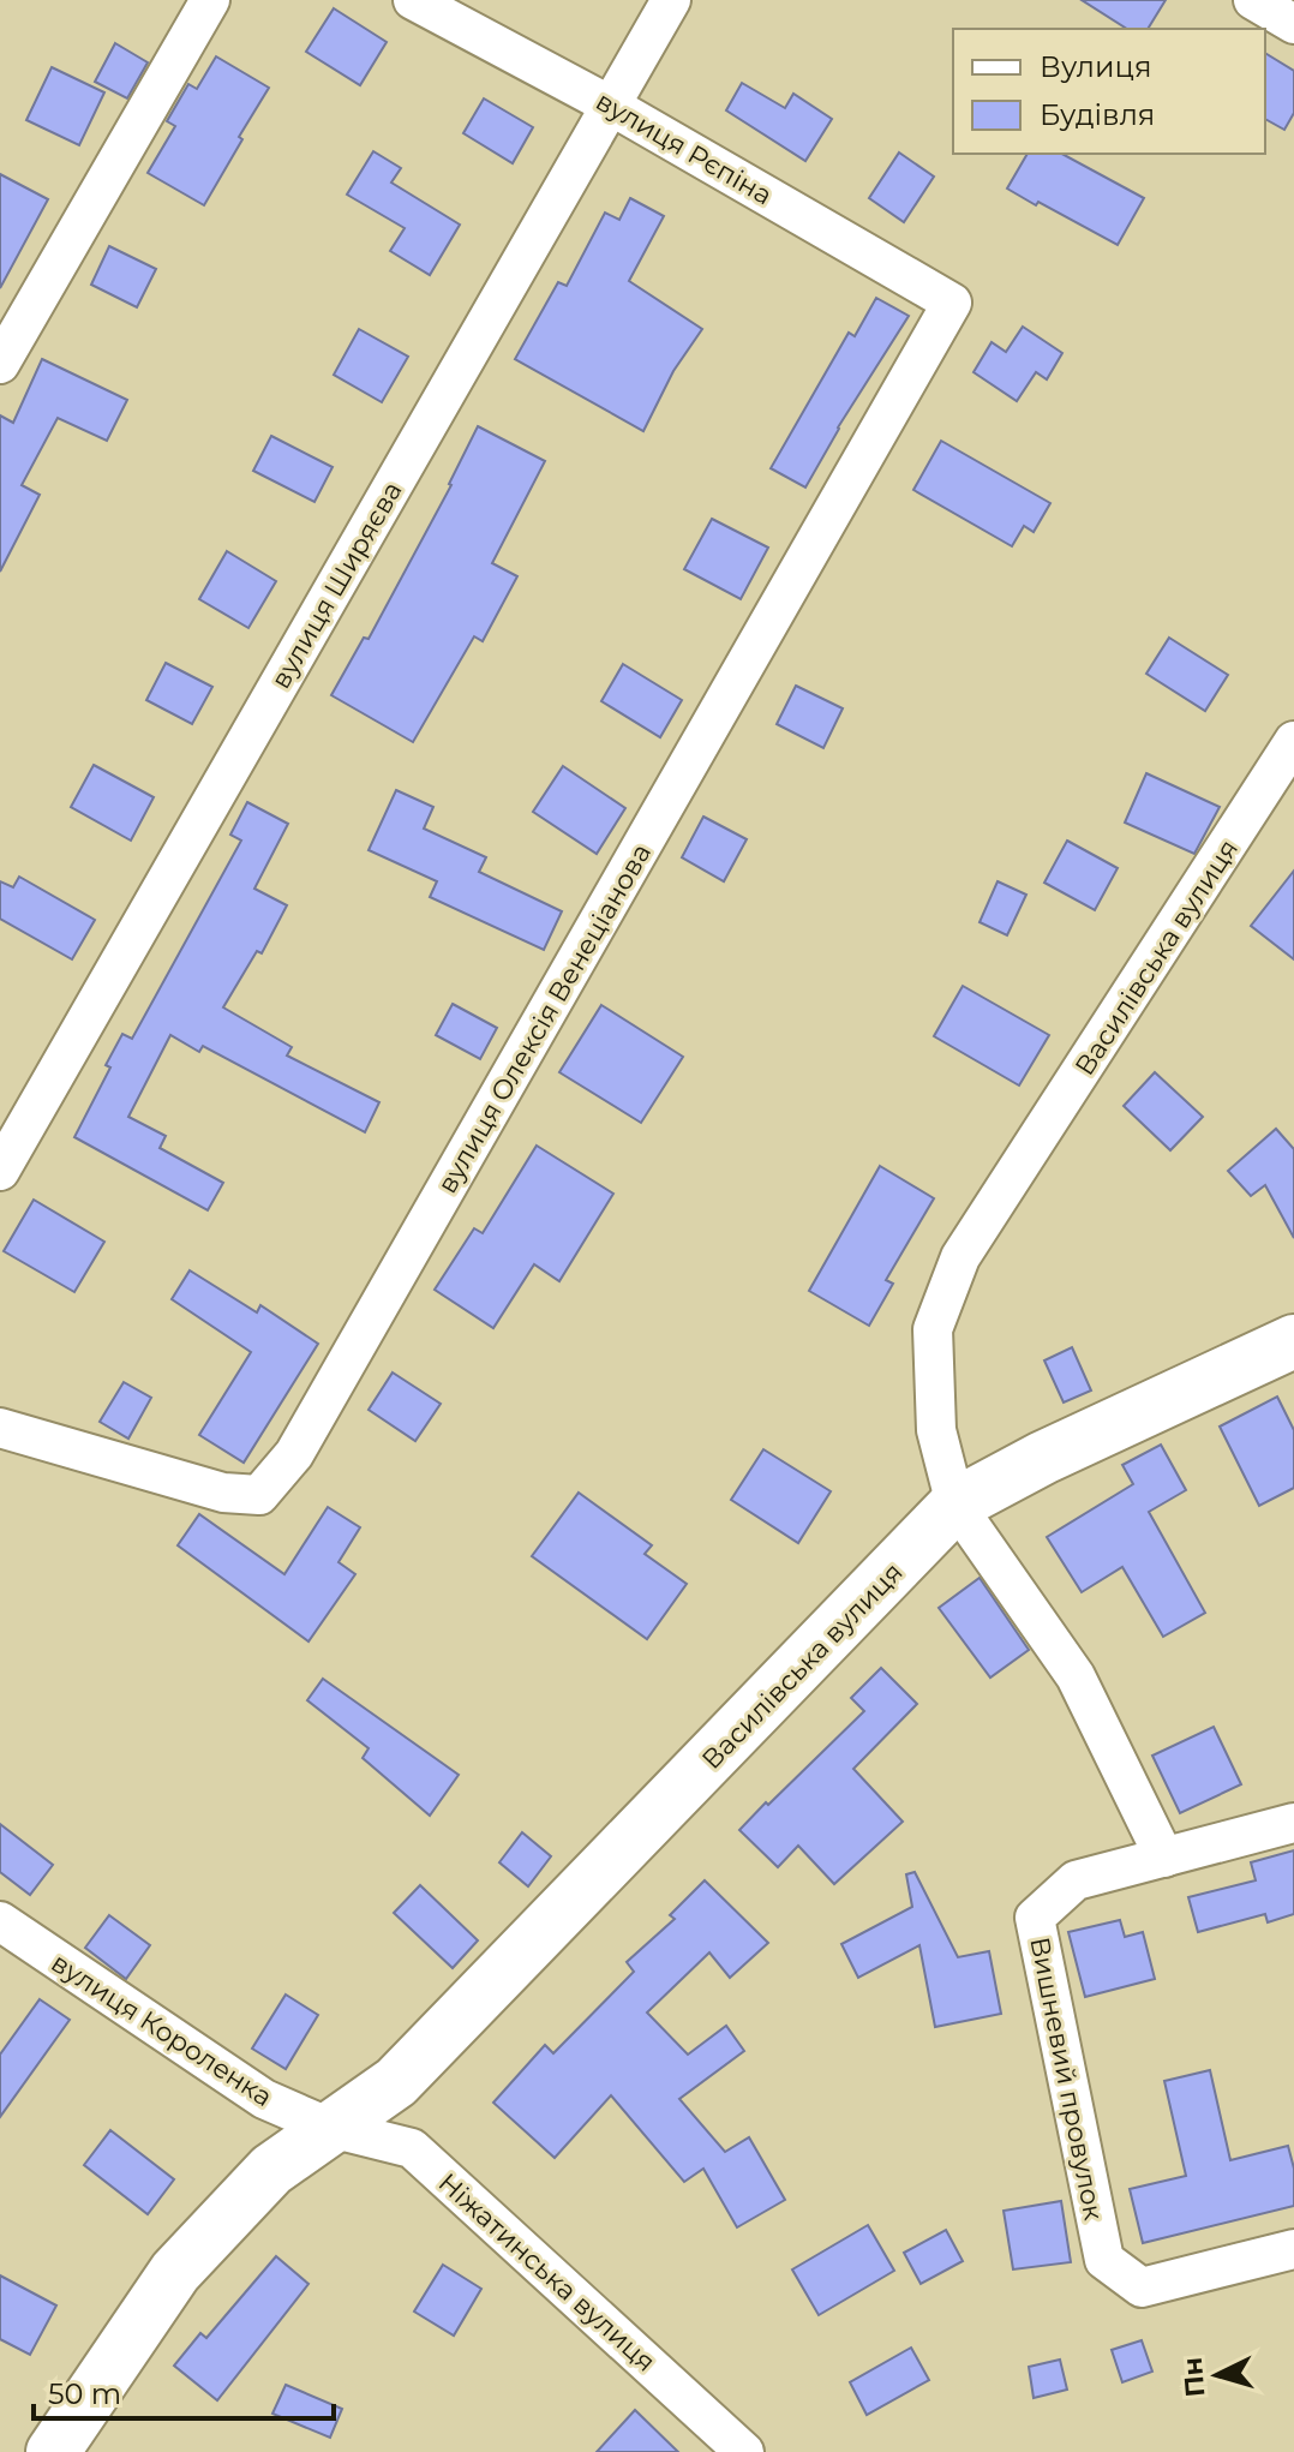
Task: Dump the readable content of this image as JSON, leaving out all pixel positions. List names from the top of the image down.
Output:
{
  "streets": {
    "street": [
      "вулиця Рєпіна",
      "вулиця Ширяєва",
      "Василівська вулиця",
      "вулиця Олексія Венеціанова",
      "вулиця Короленка",
      "Вишневий провулок",
      "Ніжатинська вулиця"
    ]
  },
  "crossings": [
    ["вулиця Рєпіна", "вулиця Ширяєва"],
    ["вулиця Рєпіна", "вулиця Олексія Венеціанова"],
    ["Василівська вулиця", "вулиця Короленка"],
    ["Василівська вулиця", "Ніжатинська вулиця"],
    ["вулиця Короленка", "Ніжатинська вулиця"]
  ],
  "legend": ["Вулиця", "Будівля"],
  "scale_bar": "50 m",
  "north": "left"
}
